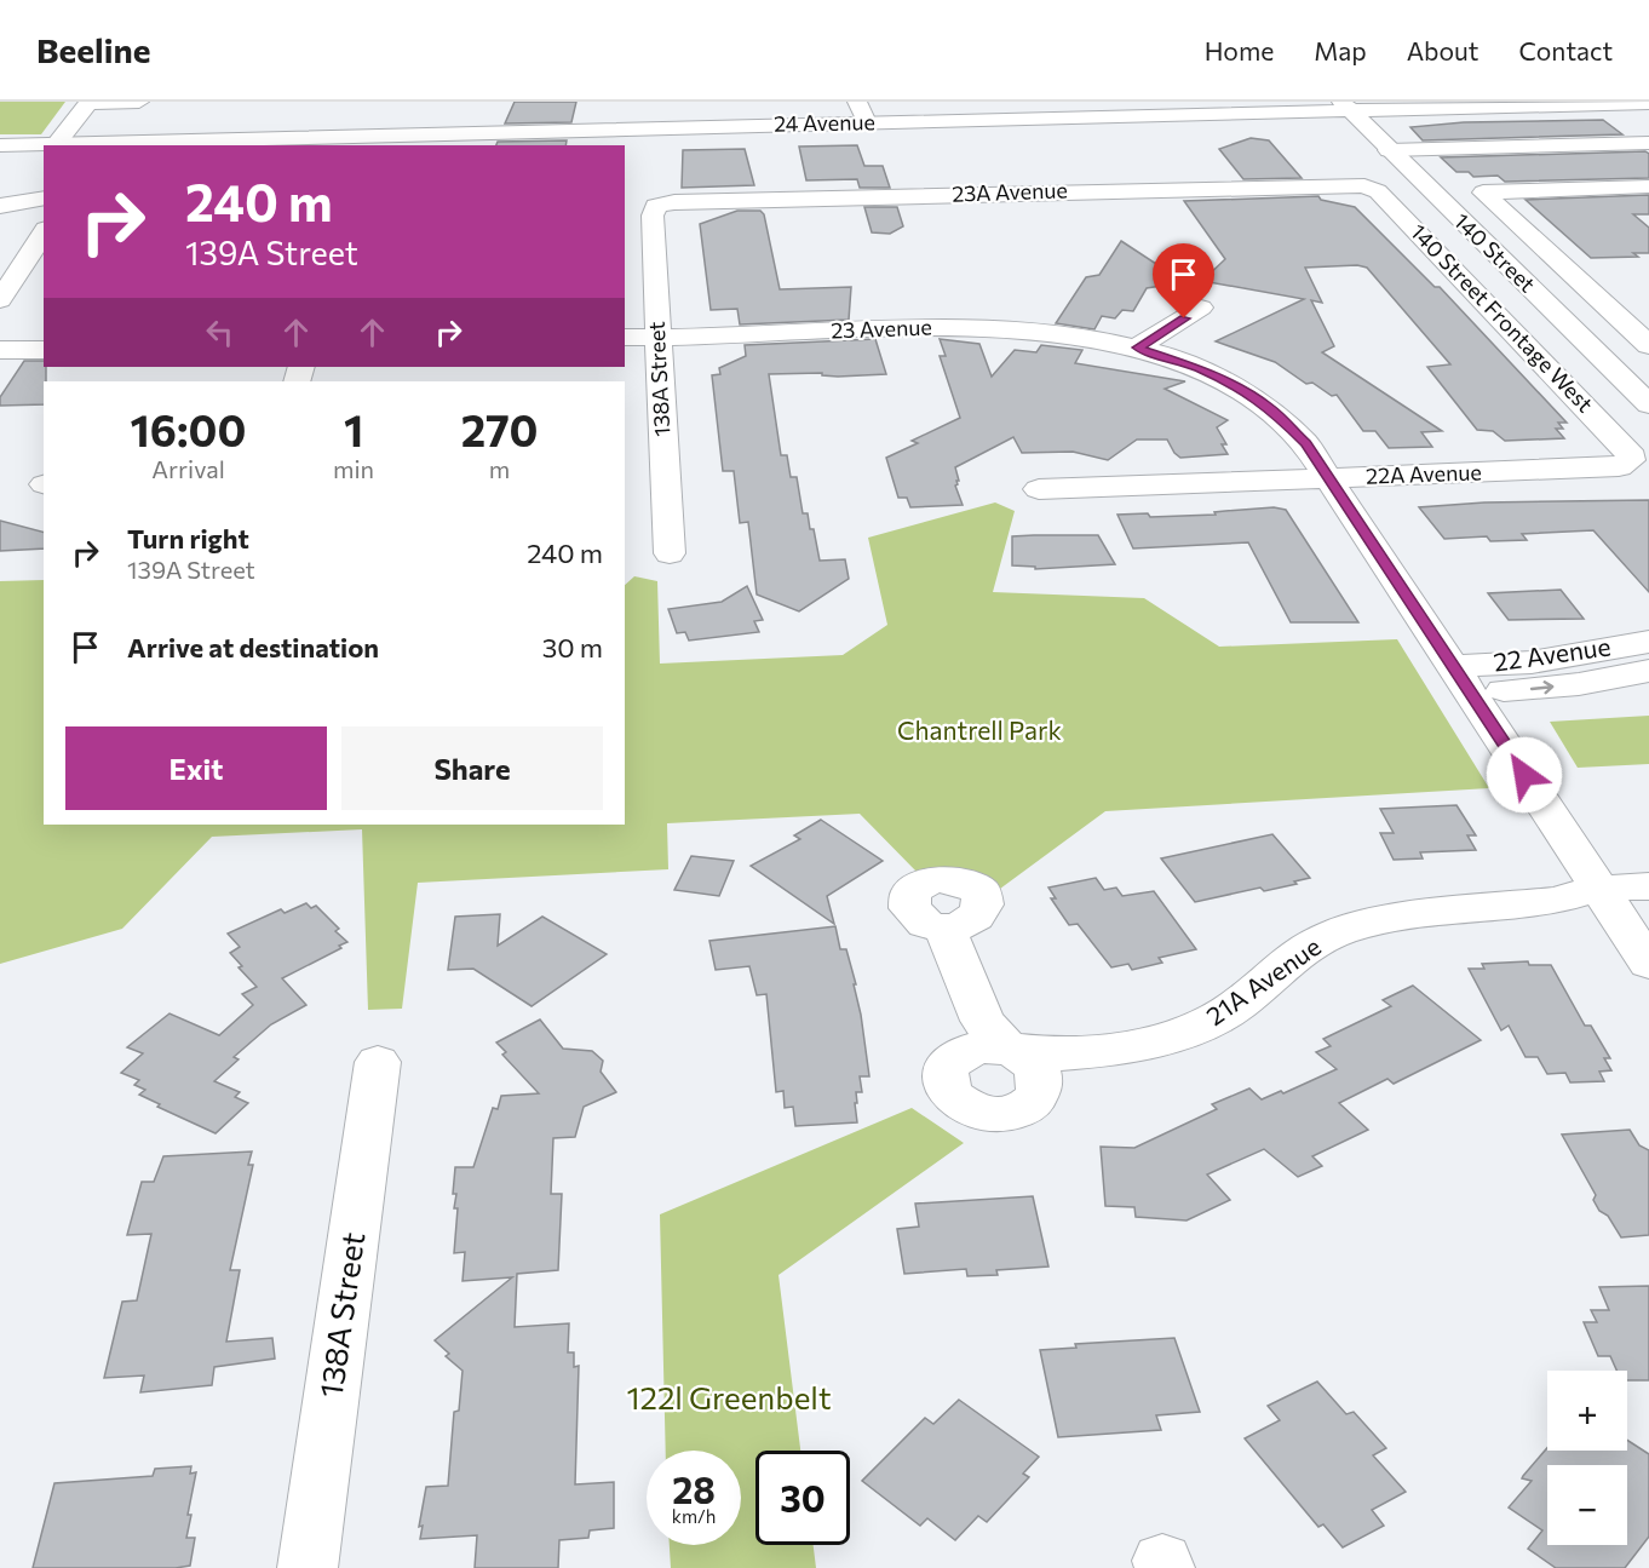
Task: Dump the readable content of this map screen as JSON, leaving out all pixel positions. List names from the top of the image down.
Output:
{
  "streets": {
    "street": [
      "24 Avenue",
      "23A Avenue",
      "140 Street",
      "140 Street Frontage West",
      "23 Avenue",
      "138A Street",
      "22A Avenue",
      "22 Avenue",
      "21A Avenue"
    ]
  },
  "crossings": [
    ["24 Avenue", "140 Street"],
    ["23A Avenue", "140 Street Frontage West"],
    ["23A Avenue", "138A Street"],
    ["140 Street Frontage West", "22A Avenue"],
    ["23 Avenue", "138A Street"],
    ["23 Avenue", "22A Avenue"],
    ["23 Avenue", "22 Avenue"],
    ["23 Avenue", "21A Avenue"]
  ],
  "parks": ["Chantrell Park", "122l Greenbelt"],
  "page": {
    "header": "Beeline",
    "nav": [
      "Home",
      "Map",
      "About",
      "Contact"
    ],
    "turn": ["240 m", "139A Street"],
    "eta": [
      "16:00",
      "Arrival",
      "1",
      "min",
      "270",
      "m"
    ],
    "list": [
      {
        "name": "Turn right",
        "note": "139A Street",
        "value": "240 m"
      },
      {
        "name": "Arrive at destination",
        "value": "30 m"
      }
    ],
    "buttons": ["Exit", "Share"],
    "map_buttons": ["+", "−"],
    "speed": "28 km/h",
    "limit": "30"
  }
}
